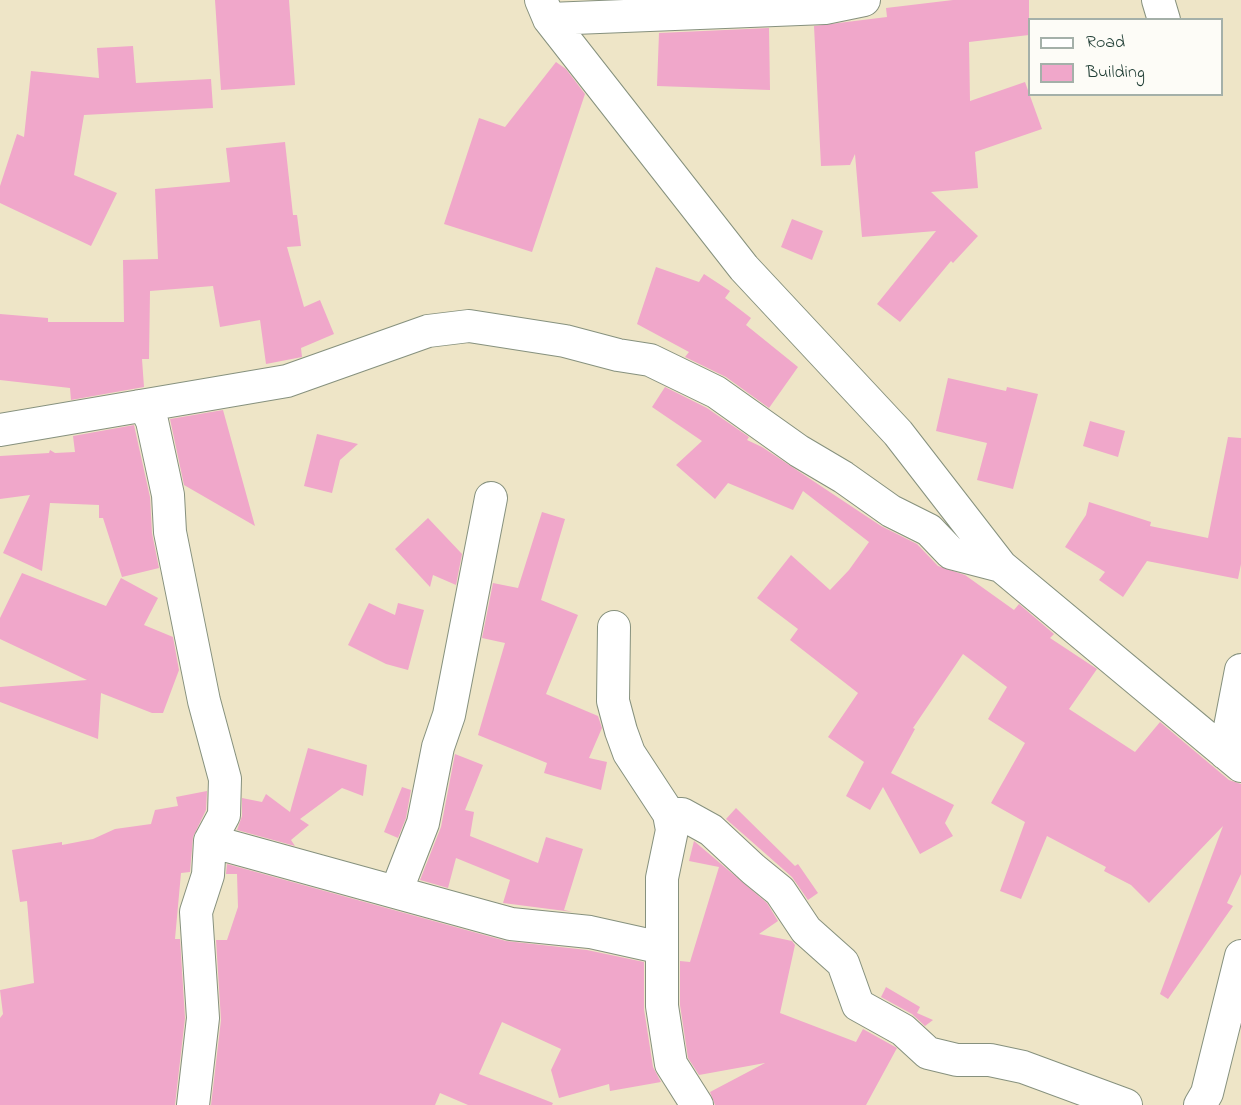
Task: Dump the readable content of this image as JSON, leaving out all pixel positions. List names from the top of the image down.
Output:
{
  "legend": ["Road", "Building"]
}
